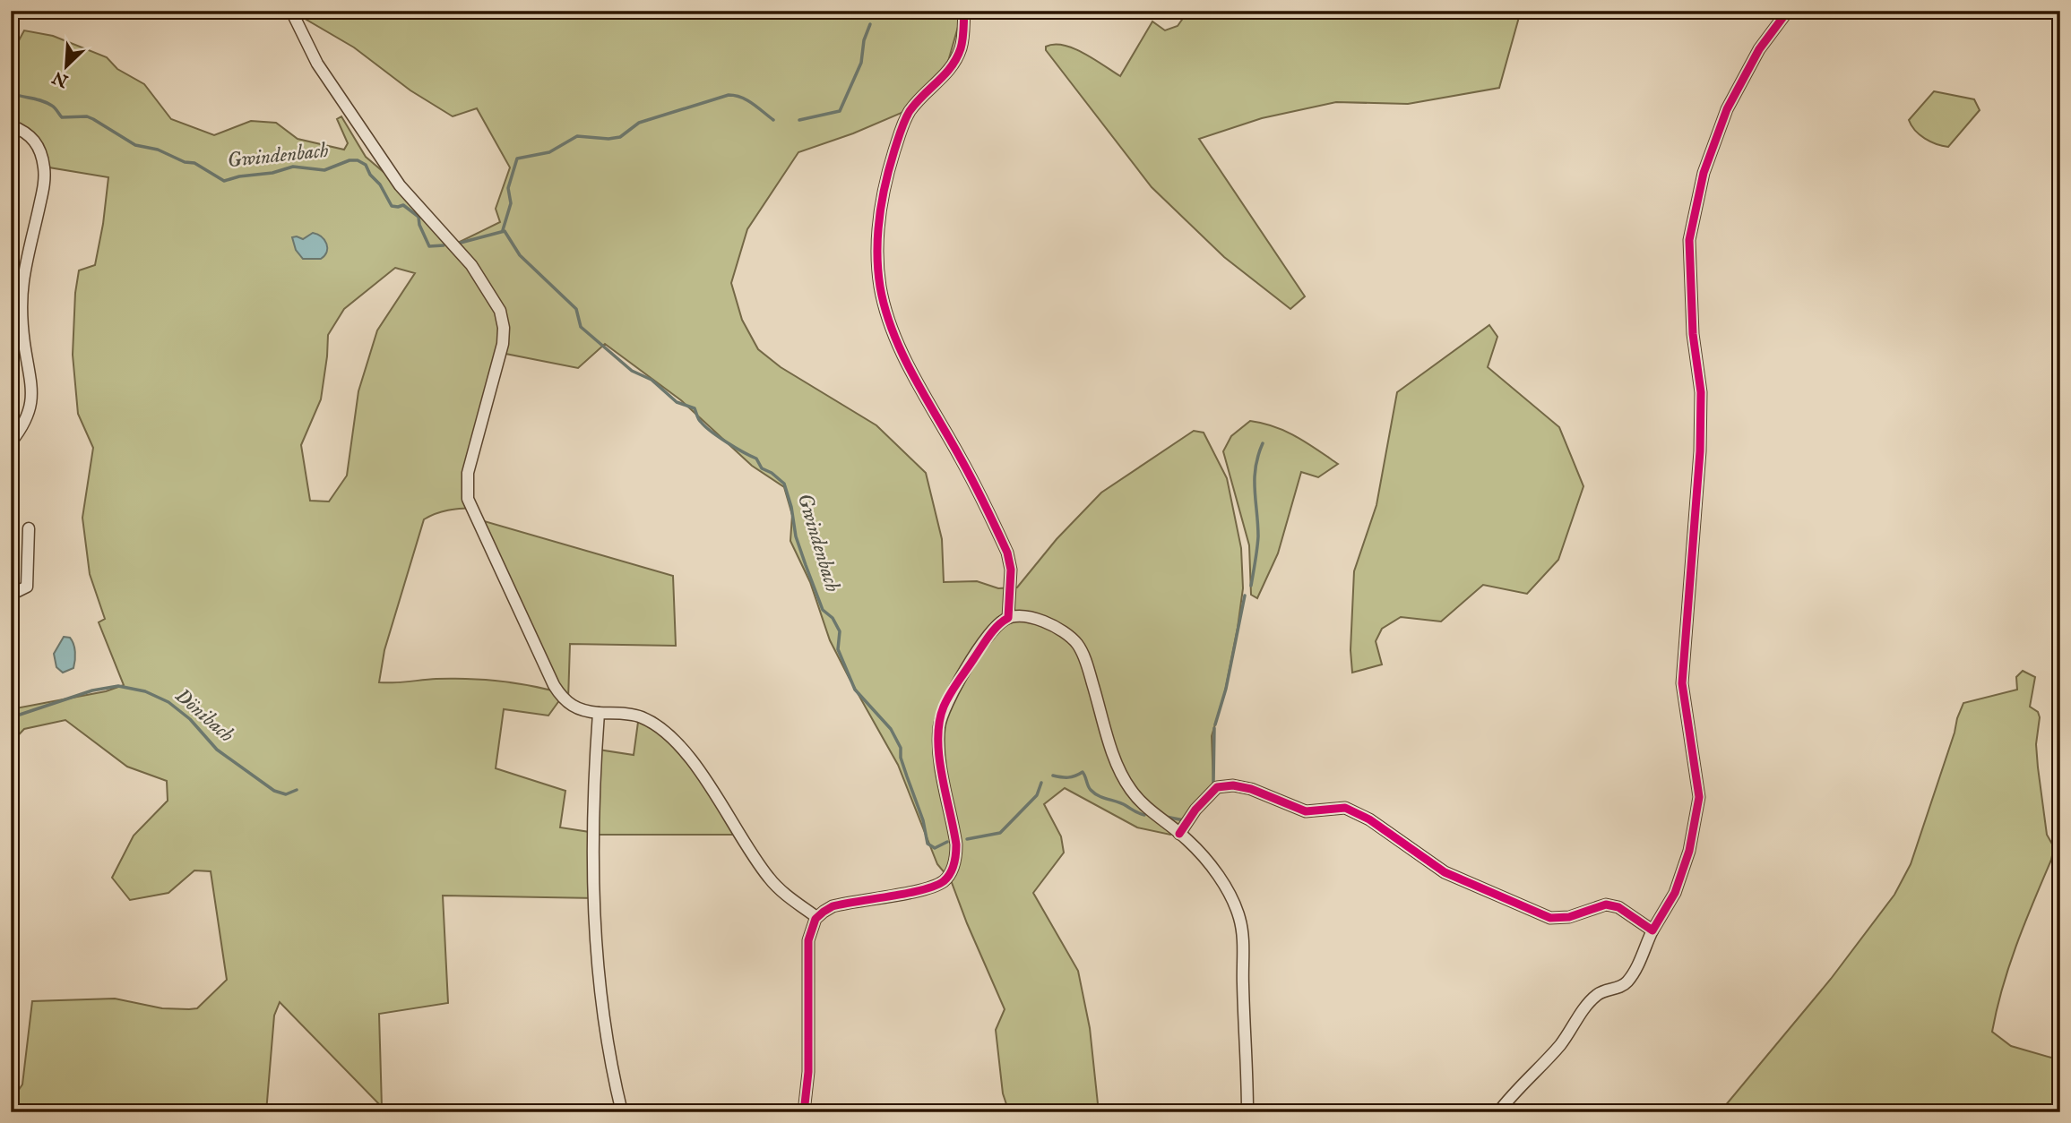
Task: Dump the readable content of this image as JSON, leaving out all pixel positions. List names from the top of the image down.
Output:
{
  "water": ["Gwindenbach", "Dönibach"],
  "north": "bottom left"
}
